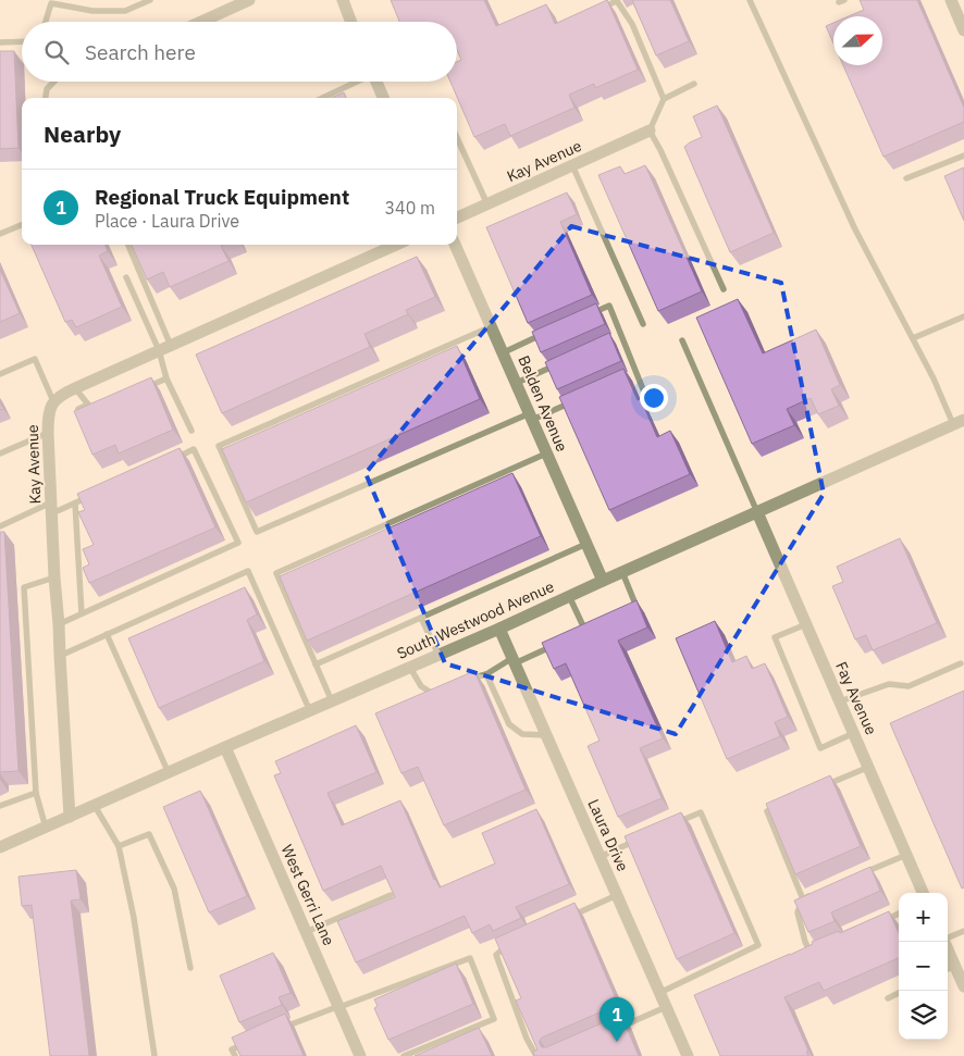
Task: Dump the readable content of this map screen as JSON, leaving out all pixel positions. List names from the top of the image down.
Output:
{
  "streets": {
    "street": [
      "Kay Avenue",
      "Belden Avenue",
      "South Westwood Avenue",
      "Fay Avenue",
      "Laura Drive",
      "West Gerri Lane"
    ]
  },
  "crossings": [
    ["Kay Avenue", "South Westwood Avenue"],
    ["Belden Avenue", "South Westwood Avenue"],
    ["South Westwood Avenue", "Fay Avenue"],
    ["South Westwood Avenue", "Laura Drive"],
    ["South Westwood Avenue", "West Gerri Lane"]
  ],
  "north": "right",
  "page": {
    "search": "Search here",
    "heading": "Nearby",
    "list": [
      {
        "mark": "1",
        "name": "Regional Truck Equipment",
        "note": "Place · Laura Drive",
        "value": "340 m"
      }
    ],
    "map_buttons": ["+", "−"],
    "pins": "1"
  }
}
